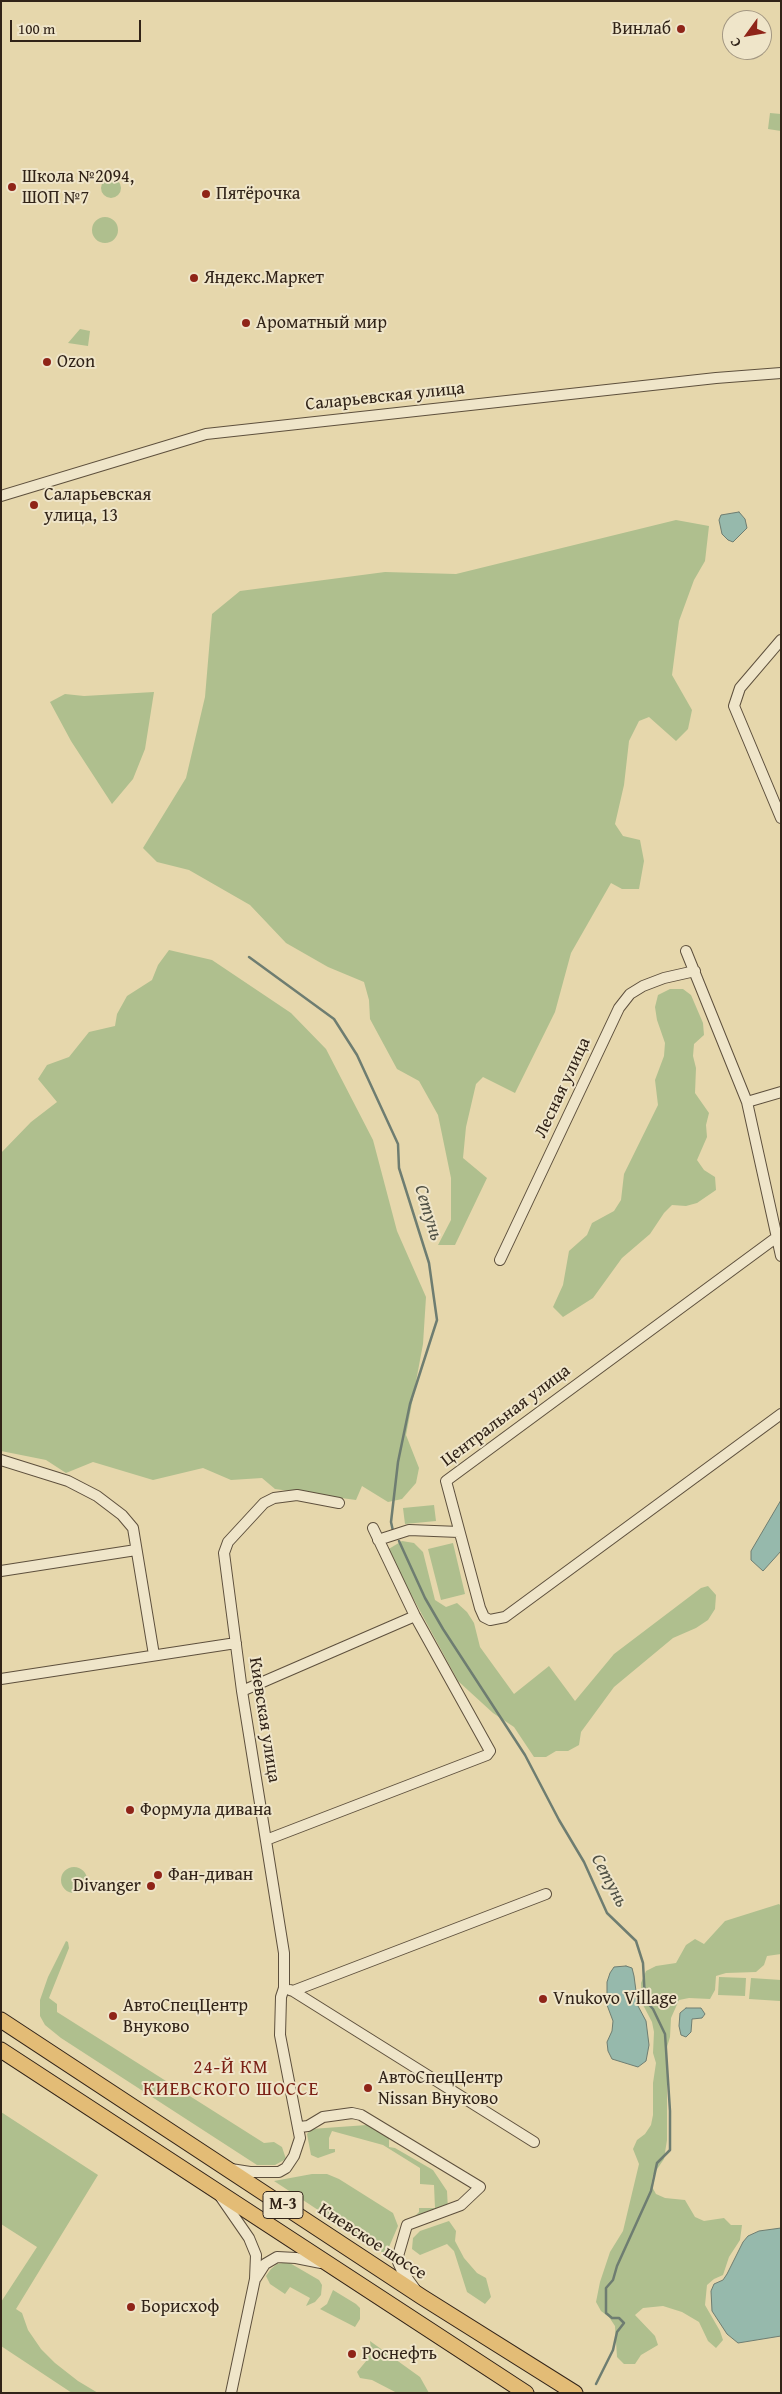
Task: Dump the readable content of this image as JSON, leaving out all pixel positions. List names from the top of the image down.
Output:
{
  "streets": {
    "highway": ["М-3", "Киевское шоссе"],
    "street": [
      "Саларьевская улица",
      "Лесная улица",
      "Центральная улица",
      "Киевская улица"
    ]
  },
  "crossings": [
    ["Киевская улица", "Киевское шоссе"]
  ],
  "districts": ["24-Й КМ КИЕВСКОГО ШОССЕ"],
  "water": ["Сетунь"],
  "places": [
    "Винлаб",
    "Школа №2094, ШОП №7",
    "Пятёрочка",
    "Яндекс.Маркет",
    "Ароматный мир",
    "Ozon",
    "Саларьевская улица, 13",
    "Формула дивана",
    "Фан-диван",
    "Divanger",
    "Vnukovo Village",
    "АвтоСпецЦентр Внуково",
    "АвтоСпецЦентр Nissan Внуково",
    "Борисхоф",
    "Роснефть"
  ],
  "scale_bar": "100 m",
  "north": "bottom left"
}
